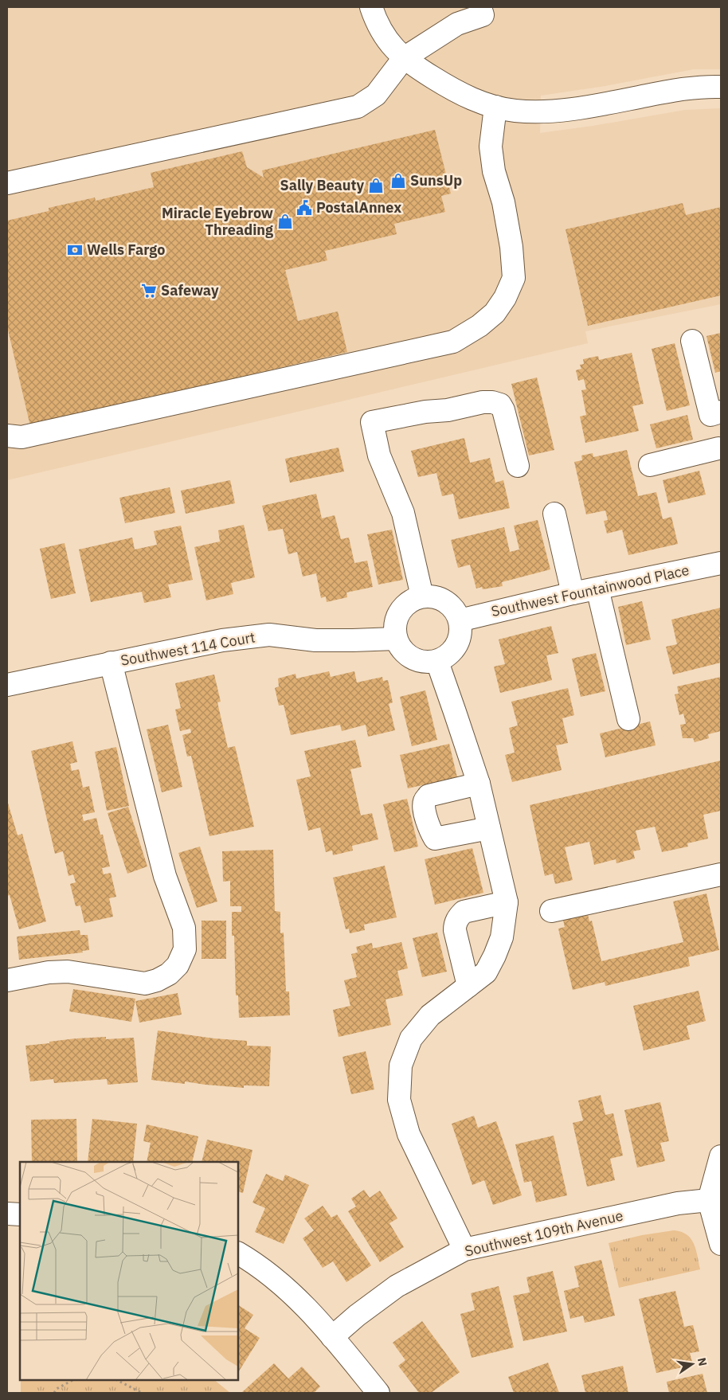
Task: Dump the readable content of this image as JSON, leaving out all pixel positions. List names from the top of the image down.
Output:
{
  "streets": {
    "street": ["Southwest Fountainwood Place", "Southwest 114 Court", "Southwest 109th Avenue"]
  },
  "crossings": [
    ["Southwest Fountainwood Place", "Southwest 114 Court"]
  ],
  "places": {
    "shop": ["SunsUp", "Sally Beauty", "Miracle Eyebrow Threading"],
    "public building": ["PostalAnnex"],
    "bank": ["Wells Fargo"],
    "supermarket": ["Safeway"]
  },
  "north": "right"
}
